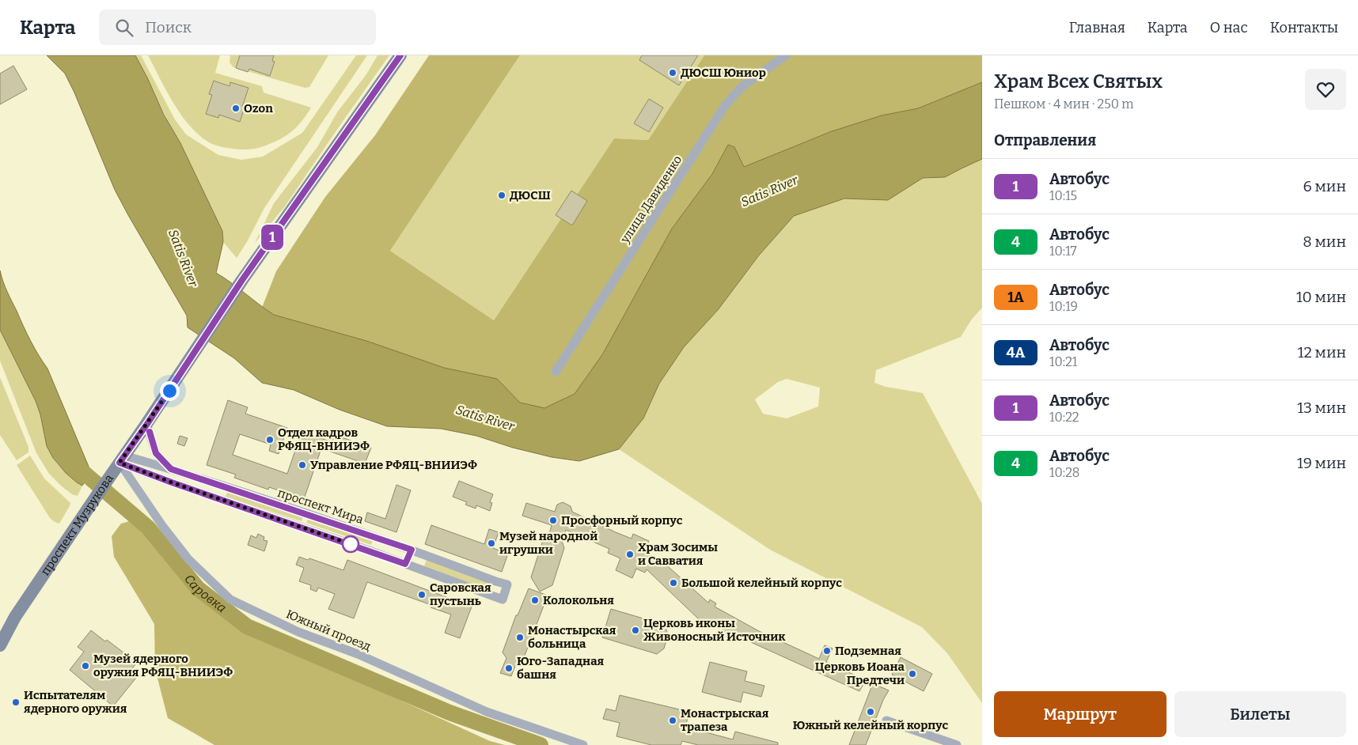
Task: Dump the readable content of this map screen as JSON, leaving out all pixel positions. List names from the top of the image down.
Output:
{
  "streets": {
    "main road": ["проспект Музрукова"],
    "street": ["улица Давиденко", "проспект Мира", "Южный проезд"]
  },
  "crossings": [
    ["проспект Мира", "проспект Музрукова"],
    ["проспект Мира", "Южный проезд"],
    ["проспект Музрукова", "Южный проезд"]
  ],
  "water": ["Satis River", "Саровка"],
  "places": [
    "ДЮСШ Юниор",
    "Ozon",
    "ДЮСШ",
    "Отдел кадров РФЯЦ-ВНИИЭФ",
    "Управление РФЯЦ-ВНИИЭФ",
    "Просфорный корпус",
    "Музей народной игрушки",
    "Храм Зосимы и Савватия",
    "Большой келейный корпус",
    "Саровская пустынь",
    "Колокольня",
    "Церковь иконы Живоносный Источник",
    "Монастырская больница",
    "Подземная",
    "Музей ядерного оружия РФЯЦ-ВНИИЭФ",
    "Юго-Западная башня",
    "Церковь Иоана Предтечи",
    "Испытателям ядерного оружия",
    "Южный келейный корпус",
    "Монастрыская трапеза"
  ],
  "lines": ["bus line 1"],
  "page": {
    "header": "Карта",
    "search": "Поиск",
    "nav": [
      "Главная",
      "Карта",
      "О нас",
      "Контакты"
    ],
    "on_map": "1",
    "heading": [
      ["Храм Всех Святых", "Пешком · 4 мин · 250 m"],
      "Отправления"
    ],
    "list": [
      {
        "mark": "1",
        "name": "Автобус",
        "note": "10:15",
        "value": "6 мин"
      },
      {
        "mark": "4",
        "name": "Автобус",
        "note": "10:17",
        "value": "8 мин"
      },
      {
        "mark": "1А",
        "name": "Автобус",
        "note": "10:19",
        "value": "10 мин"
      },
      {
        "mark": "4А",
        "name": "Автобус",
        "note": "10:21",
        "value": "12 мин"
      },
      {
        "mark": "1",
        "name": "Автобус",
        "note": "10:22",
        "value": "13 мин"
      },
      {
        "mark": "4",
        "name": "Автобус",
        "note": "10:28",
        "value": "19 мин"
      }
    ],
    "buttons": ["Маршрут", "Билеты"]
  }
}
